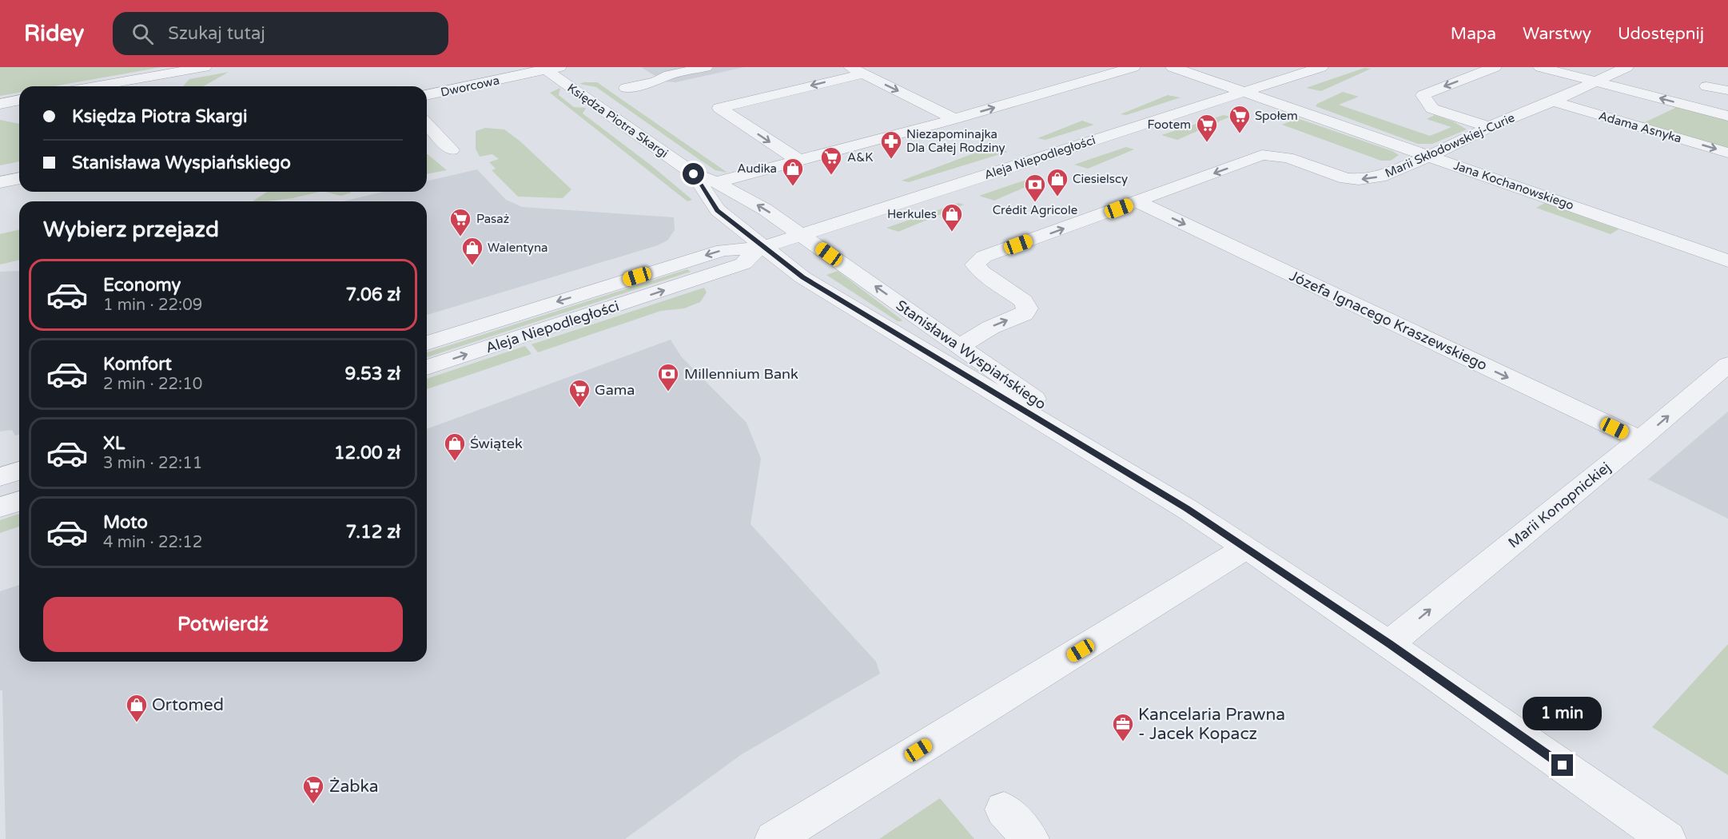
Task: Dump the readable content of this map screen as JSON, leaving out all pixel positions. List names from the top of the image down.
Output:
{
  "streets": {
    "street": [
      "Dworcowa",
      "Księdza Piotra Skargi",
      "Adama Asnyka",
      "Marii Skłodowskiej-Curie",
      "Aleja Niepodległości",
      "Jana Kochanowskiego",
      "Józefa Ignacego Kraszewskiego",
      "Stanisława Wyspiańskiego",
      "Marii Konopnickiej"
    ]
  },
  "crossings": [
    ["Dworcowa", "Księdza Piotra Skargi"],
    ["Księdza Piotra Skargi", "Aleja Niepodległości"],
    ["Księdza Piotra Skargi", "Stanisława Wyspiańskiego"],
    ["Adama Asnyka", "Marii Skłodowskiej-Curie"],
    ["Marii Skłodowskiej-Curie", "Jana Kochanowskiego"],
    ["Marii Skłodowskiej-Curie", "Józefa Ignacego Kraszewskiego"],
    ["Marii Skłodowskiej-Curie", "Stanisława Wyspiańskiego"],
    ["Aleja Niepodległości", "Jana Kochanowskiego"],
    ["Aleja Niepodległości", "Stanisława Wyspiańskiego"],
    ["Józefa Ignacego Kraszewskiego", "Marii Konopnickiej"],
    ["Stanisława Wyspiańskiego", "Marii Konopnickiej"]
  ],
  "one_way": ["Józefa Ignacego Kraszewskiego", "Marii Konopnickiej"],
  "places": {
    "supermarket": [
      "Społem",
      "Footem",
      "A&K",
      "Pasaż",
      "Gama",
      "Żabka"
    ],
    "pharmacy": ["Niezapominajka Dla Całej Rodziny"],
    "shop": [
      "Audika",
      "Ciesielscy",
      "Herkules",
      "Walentyna",
      "Świątek",
      "Ortomed"
    ],
    "bank": ["Crédit Agricole", "Millennium Bank"],
    "office": ["Kancelaria Prawna - Jacek Kopacz"]
  },
  "page": {
    "header": "Ridey",
    "search": "Szukaj tutaj",
    "nav": ["Mapa", "Warstwy", "Udostępnij"],
    "banner": ["Księdza Piotra Skargi", "Stanisława Wyspiańskiego"],
    "heading": "Wybierz przejazd",
    "list": [
      {
        "name": "Economy",
        "note": "1 min · 22:09",
        "value": "7.06 zł"
      },
      {
        "name": "Komfort",
        "note": "2 min · 22:10",
        "value": "9.53 zł"
      },
      {
        "name": "XL",
        "note": "3 min · 22:11",
        "value": "12.00 zł"
      },
      {
        "name": "Moto",
        "note": "4 min · 22:12",
        "value": "7.12 zł"
      }
    ],
    "buttons": "Potwierdź",
    "bubble": "1 min"
  }
}
